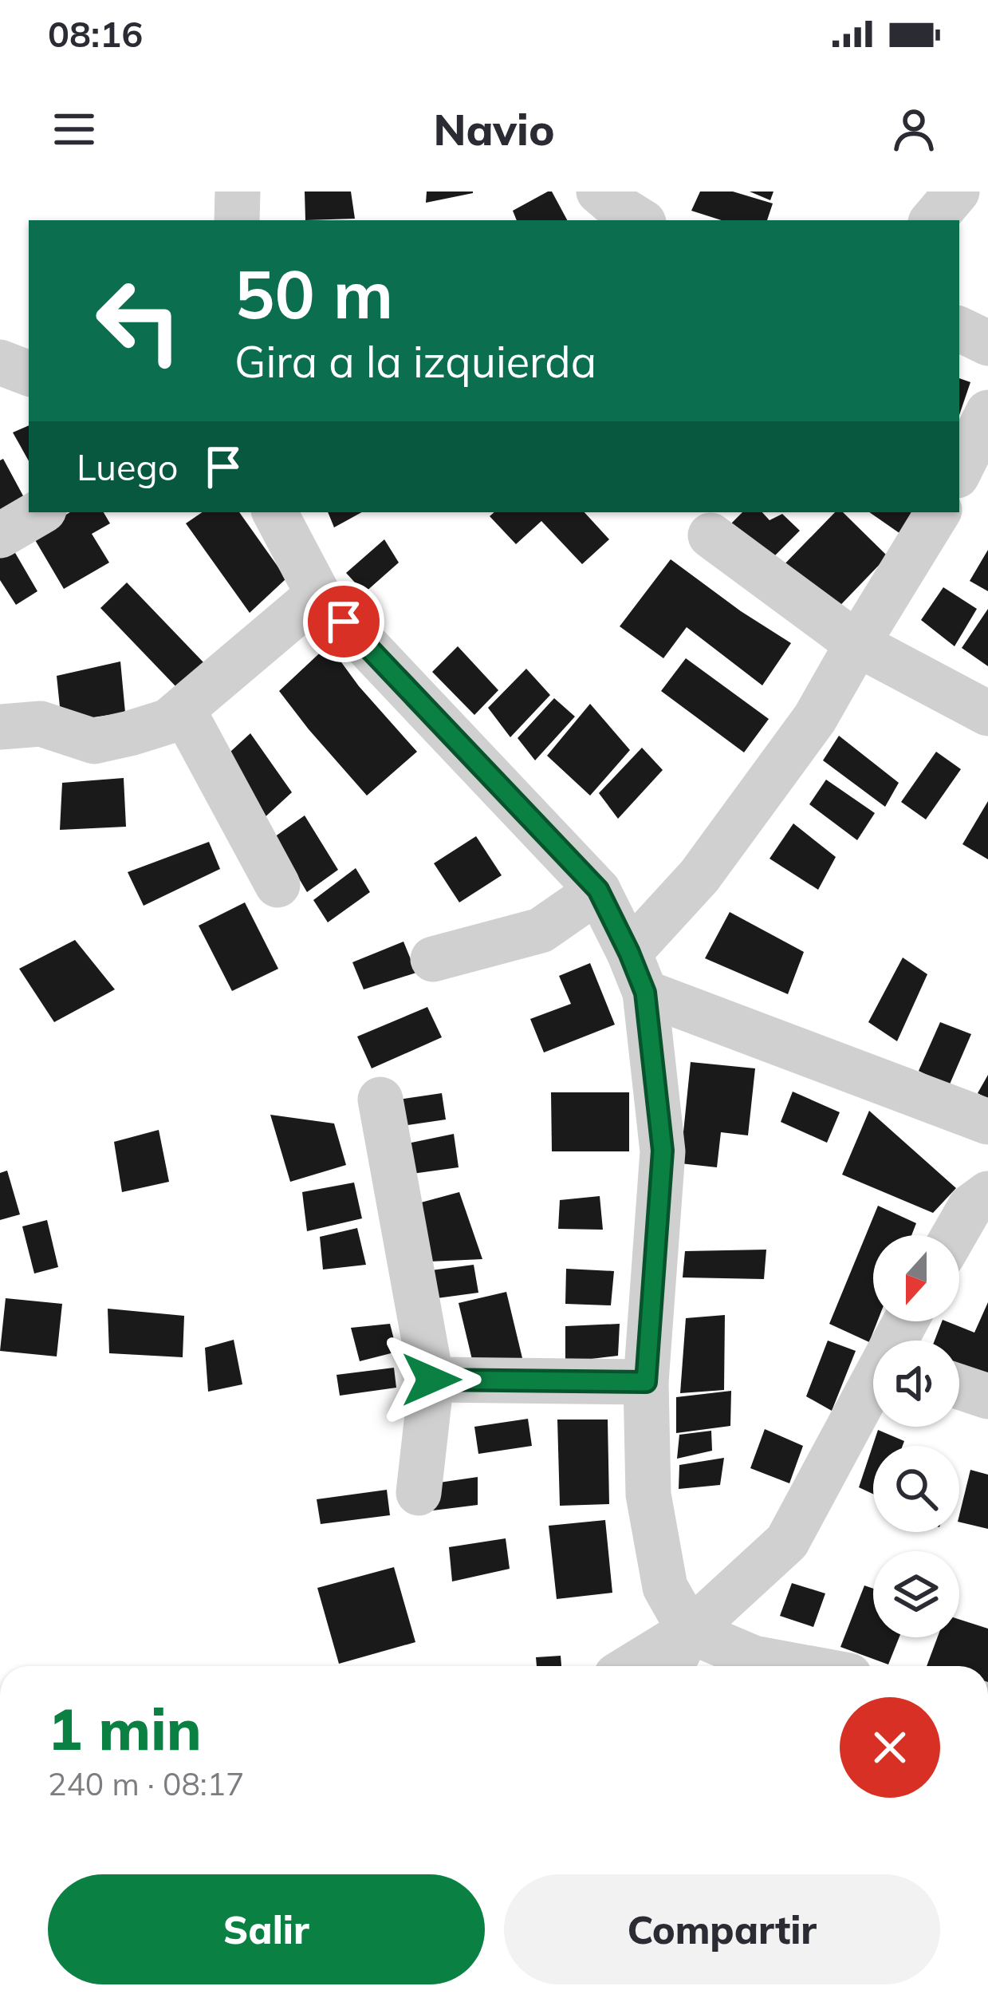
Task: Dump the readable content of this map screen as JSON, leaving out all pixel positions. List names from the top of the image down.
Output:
{
  "north": "bottom",
  "page": {
    "status": "08:16",
    "header": "Navio",
    "turn": ["50 m", "Gira a la izquierda"],
    "then": "Luego",
    "heading": ["1 min", "240 m · 08:17"],
    "buttons": ["Salir", "Compartir"]
  }
}
